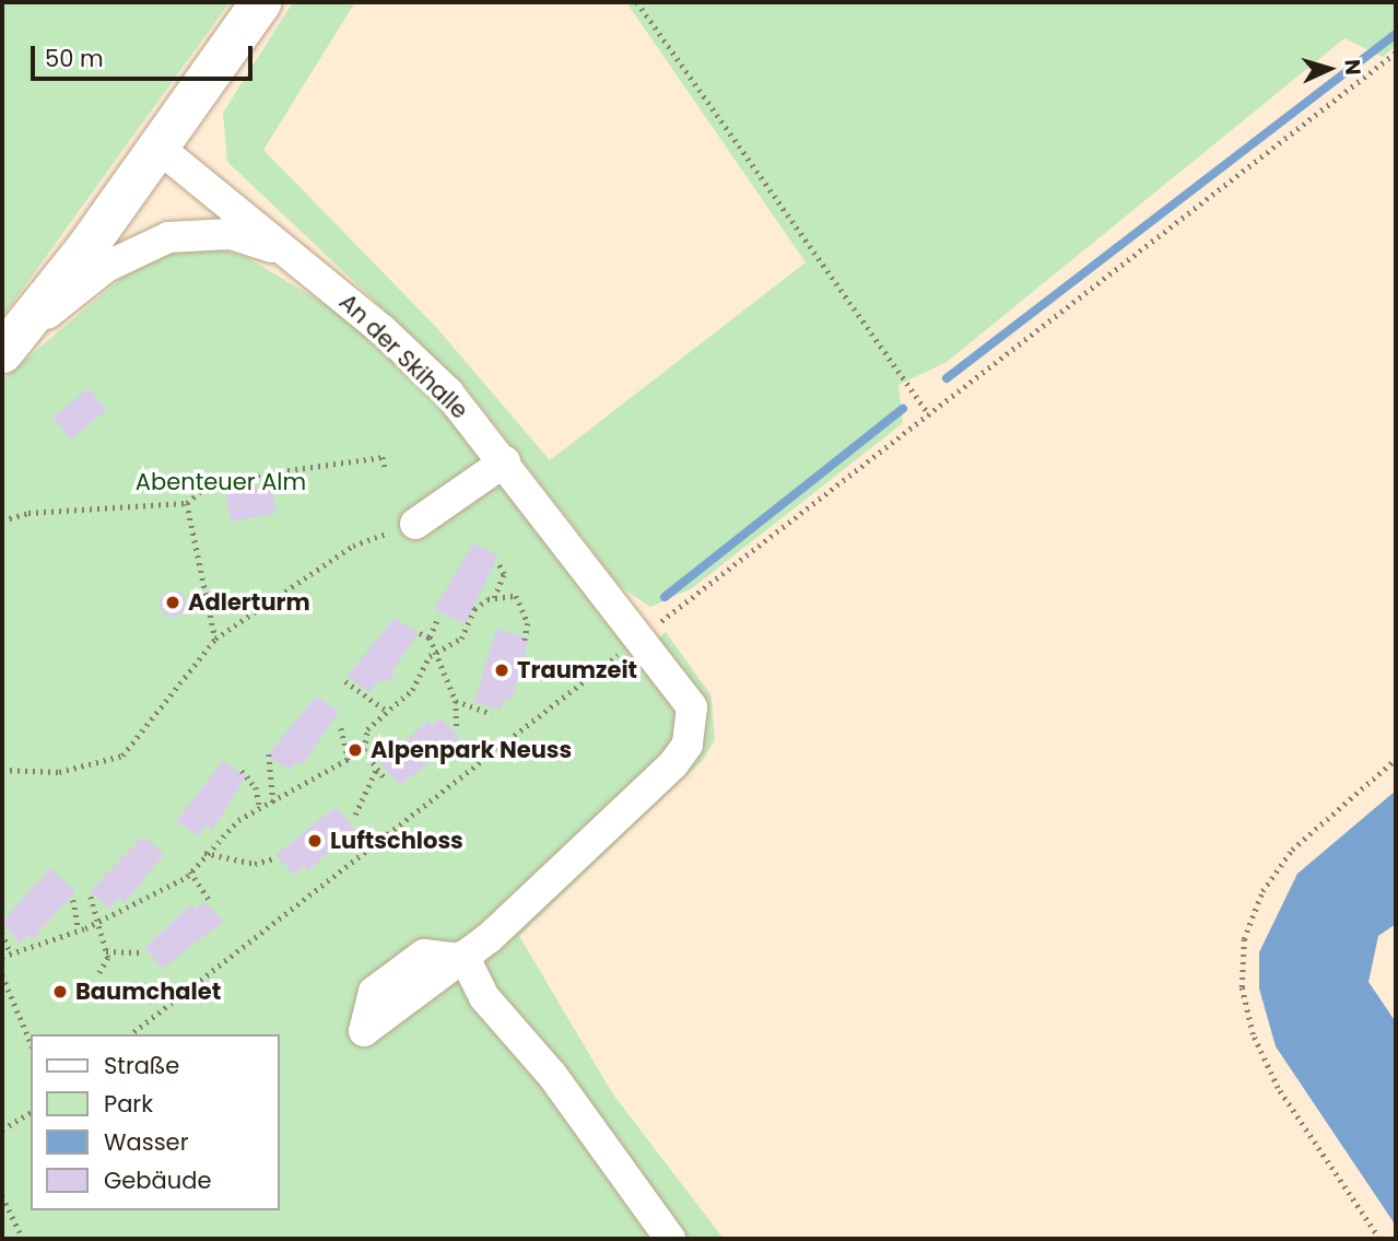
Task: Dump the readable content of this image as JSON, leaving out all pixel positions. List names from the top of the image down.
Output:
{
  "streets": {
    "street": ["An der Skihalle"]
  },
  "parks": ["Abenteuer Alm"],
  "places": [
    "Adlerturm",
    "Traumzeit",
    "Alpenpark Neuss",
    "Luftschloss",
    "Baumchalet"
  ],
  "legend": [
    "Straße",
    "Park",
    "Wasser",
    "Gebäude"
  ],
  "scale_bar": "50 m",
  "north": "right"
}
